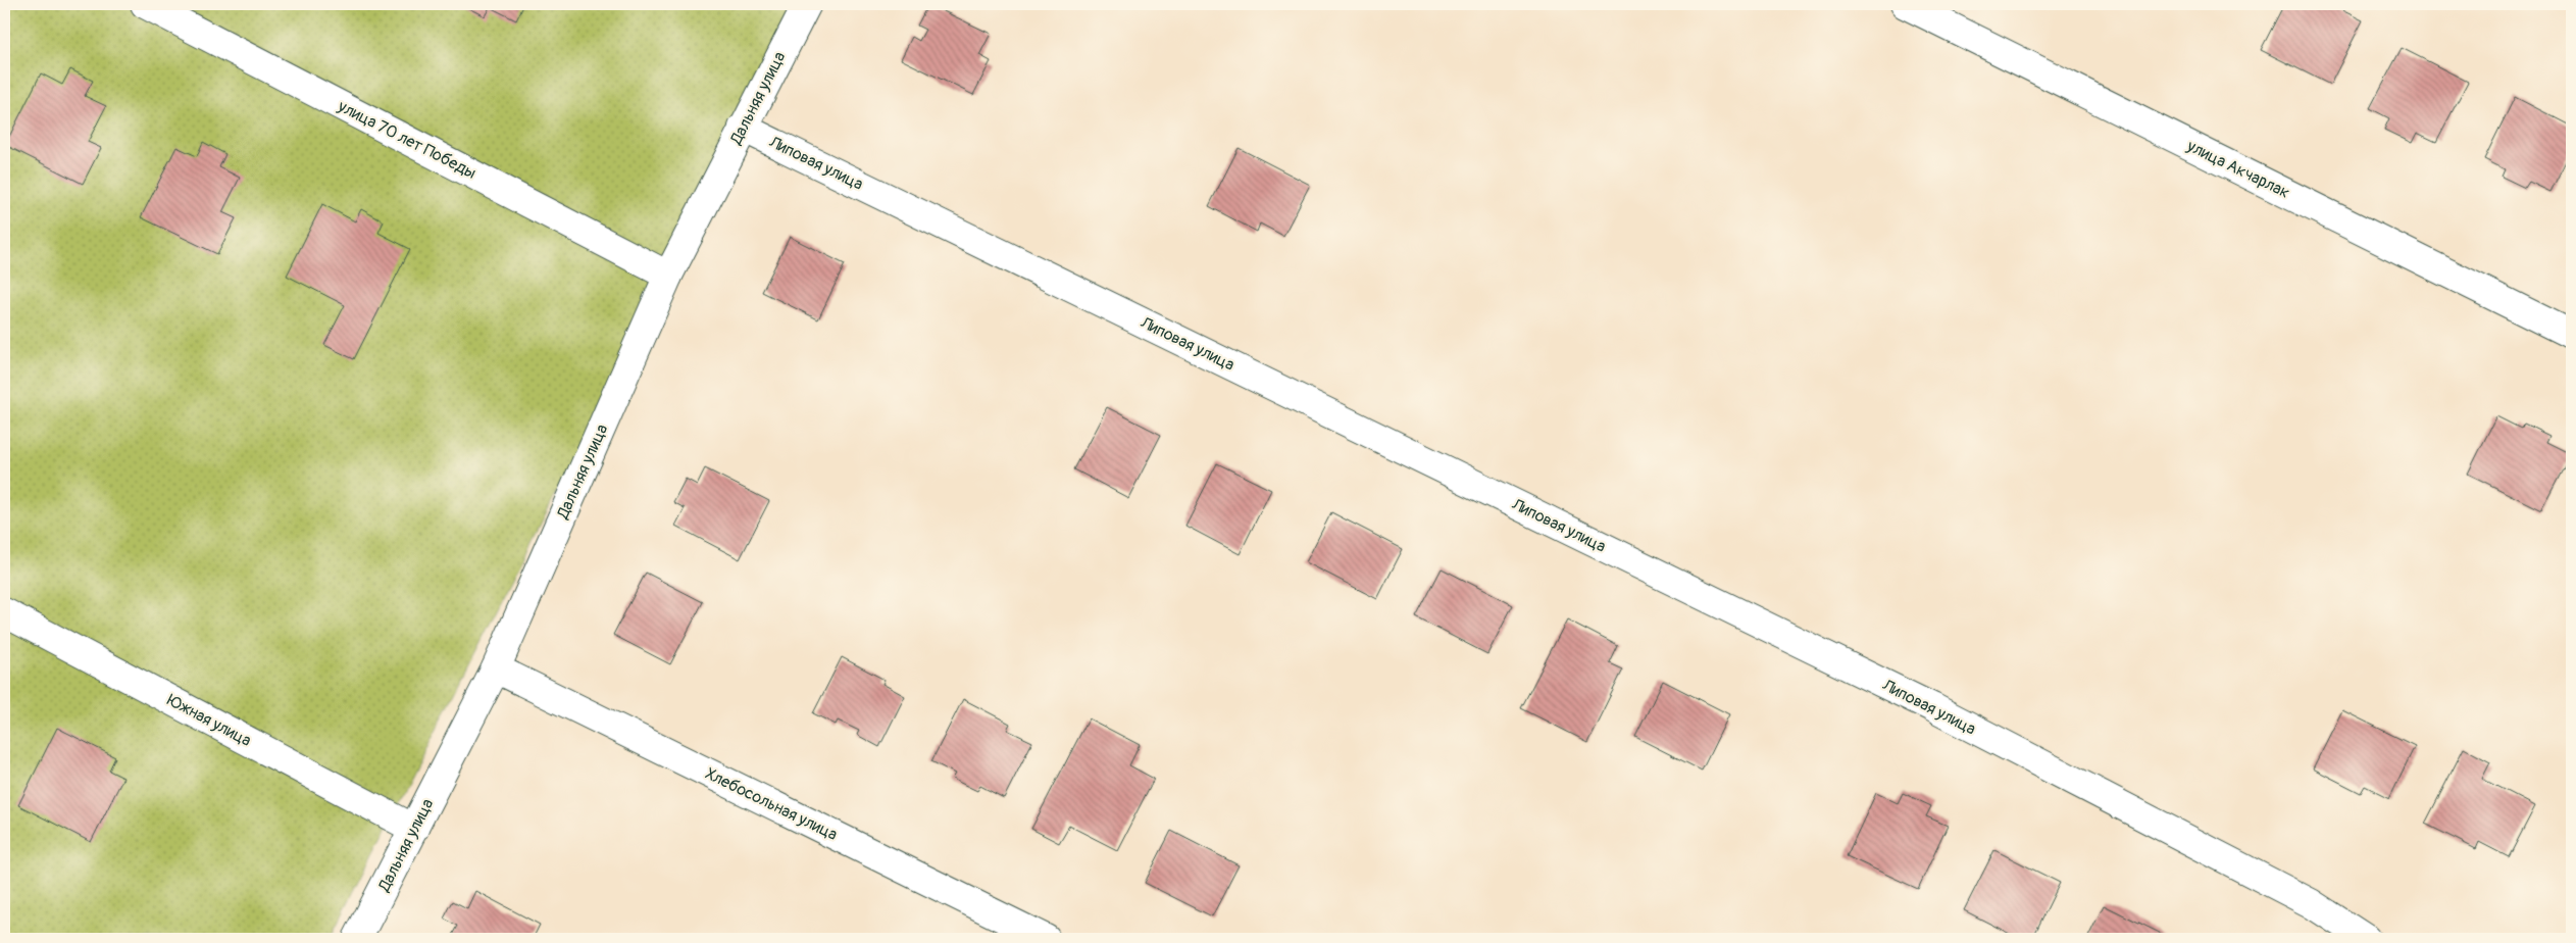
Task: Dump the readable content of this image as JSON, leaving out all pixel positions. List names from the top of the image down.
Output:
{
  "streets": {
    "street": [
      "Дальняя улица",
      "улица 70 лет Победы",
      "Липовая улица",
      "улица Акчарлак",
      "Южная улица",
      "Хлебосольная улица"
    ]
  },
  "crossings": [
    ["Дальняя улица", "улица 70 лет Победы"],
    ["Дальняя улица", "Липовая улица"],
    ["Дальняя улица", "Южная улица"],
    ["Дальняя улица", "Хлебосольная улица"]
  ]
}
